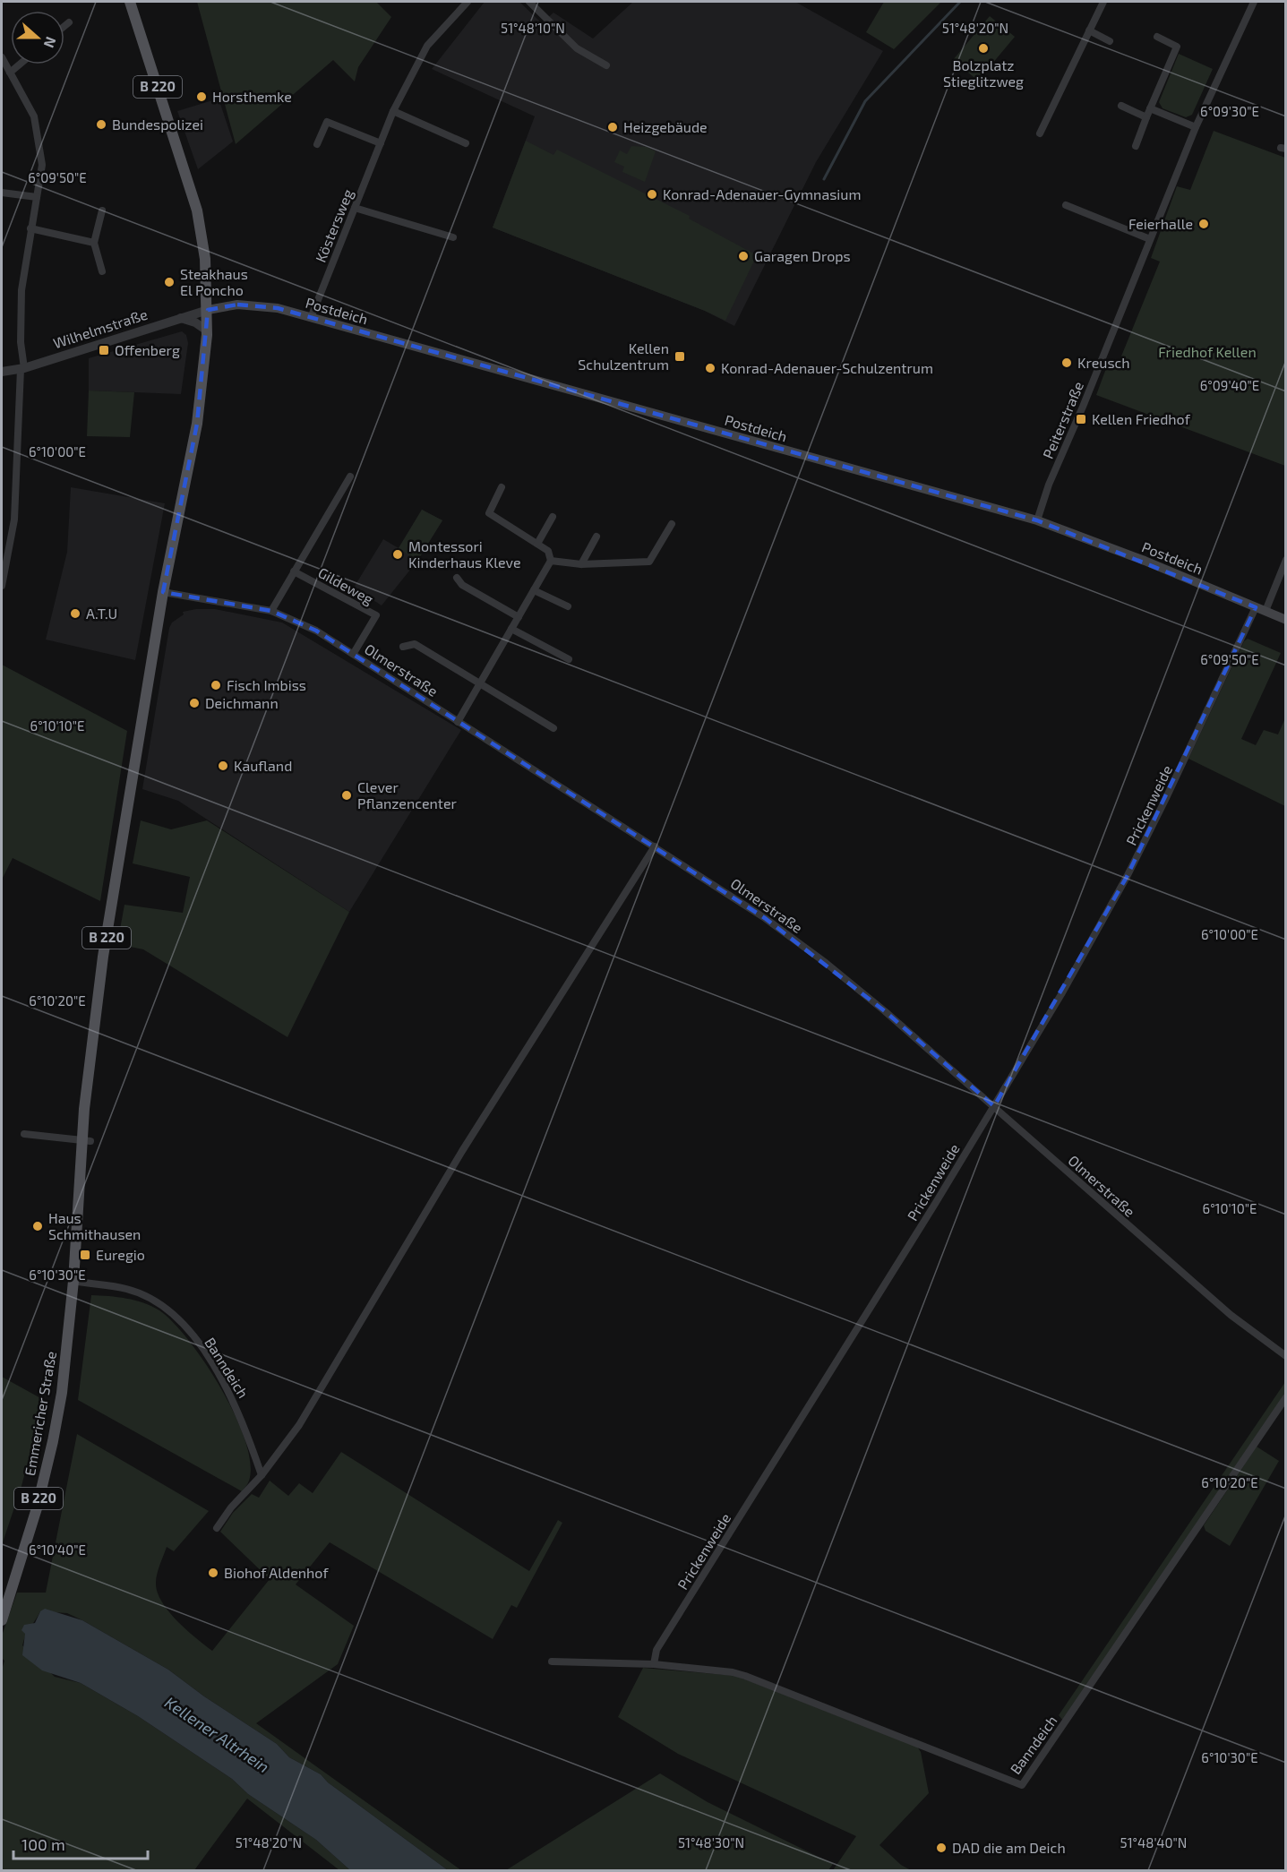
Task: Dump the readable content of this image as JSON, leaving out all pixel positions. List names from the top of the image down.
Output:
{
  "streets": {
    "main road": ["B 220", "Postdeich", "Emmericher Straße"],
    "street": [
      "Köstersweg",
      "Wilhelmstraße",
      "Peiterstraße",
      "Gildeweg",
      "Olmerstraße",
      "Prickenweide",
      "Banndeich"
    ]
  },
  "crossings": [
    ["B 220", "Postdeich"],
    ["B 220", "Wilhelmstraße"],
    ["B 220", "Olmerstraße"],
    ["B 220", "Banndeich"],
    ["B 220", "Emmericher Straße"],
    ["Köstersweg", "Postdeich"],
    ["Postdeich", "Wilhelmstraße"],
    ["Postdeich", "Peiterstraße"],
    ["Postdeich", "Prickenweide"],
    ["Gildeweg", "Olmerstraße"],
    ["Olmerstraße", "Prickenweide"],
    ["Prickenweide", "Banndeich"],
    ["Banndeich", "Emmericher Straße"]
  ],
  "water": ["Kellener Altrhein"],
  "parks": ["Friedhof Kellen"],
  "places": {
    "other": [
      "Bolzplatz Stieglitzweg",
      "Horsthemke",
      "Bundespolizei",
      "Heizgebäude",
      "Konrad-Adenauer-Gymnasium",
      "Feierhalle",
      "Garagen Drops",
      "Steakhaus El Poncho",
      "Kreusch",
      "Konrad-Adenauer-Schulzentrum",
      "Montessori Kinderhaus Kleve",
      "A.T.U",
      "Fisch Imbiss",
      "Deichmann",
      "Kaufland",
      "Clever Pflanzencenter",
      "Haus Schmithausen",
      "Biohof Aldenhof",
      "DAD die am Deich"
    ],
    "transit": [
      "Offenberg",
      "Kellen Schulzentrum",
      "Kellen Friedhof",
      "Euregio"
    ]
  },
  "scale_bar": "100 m",
  "north": "right",
  "coordinates": [
    "51°48'10\"N",
    "51°48'20\"N",
    "6°09'30\"E",
    "6°09'50\"E",
    "6°09'40\"E",
    "6°10'00\"E",
    "6°10'10\"E",
    "6°10'20\"E",
    "6°10'30\"E",
    "6°10'40\"E",
    "51°48'30\"N",
    "51°48'40\"N"
  ]
}
